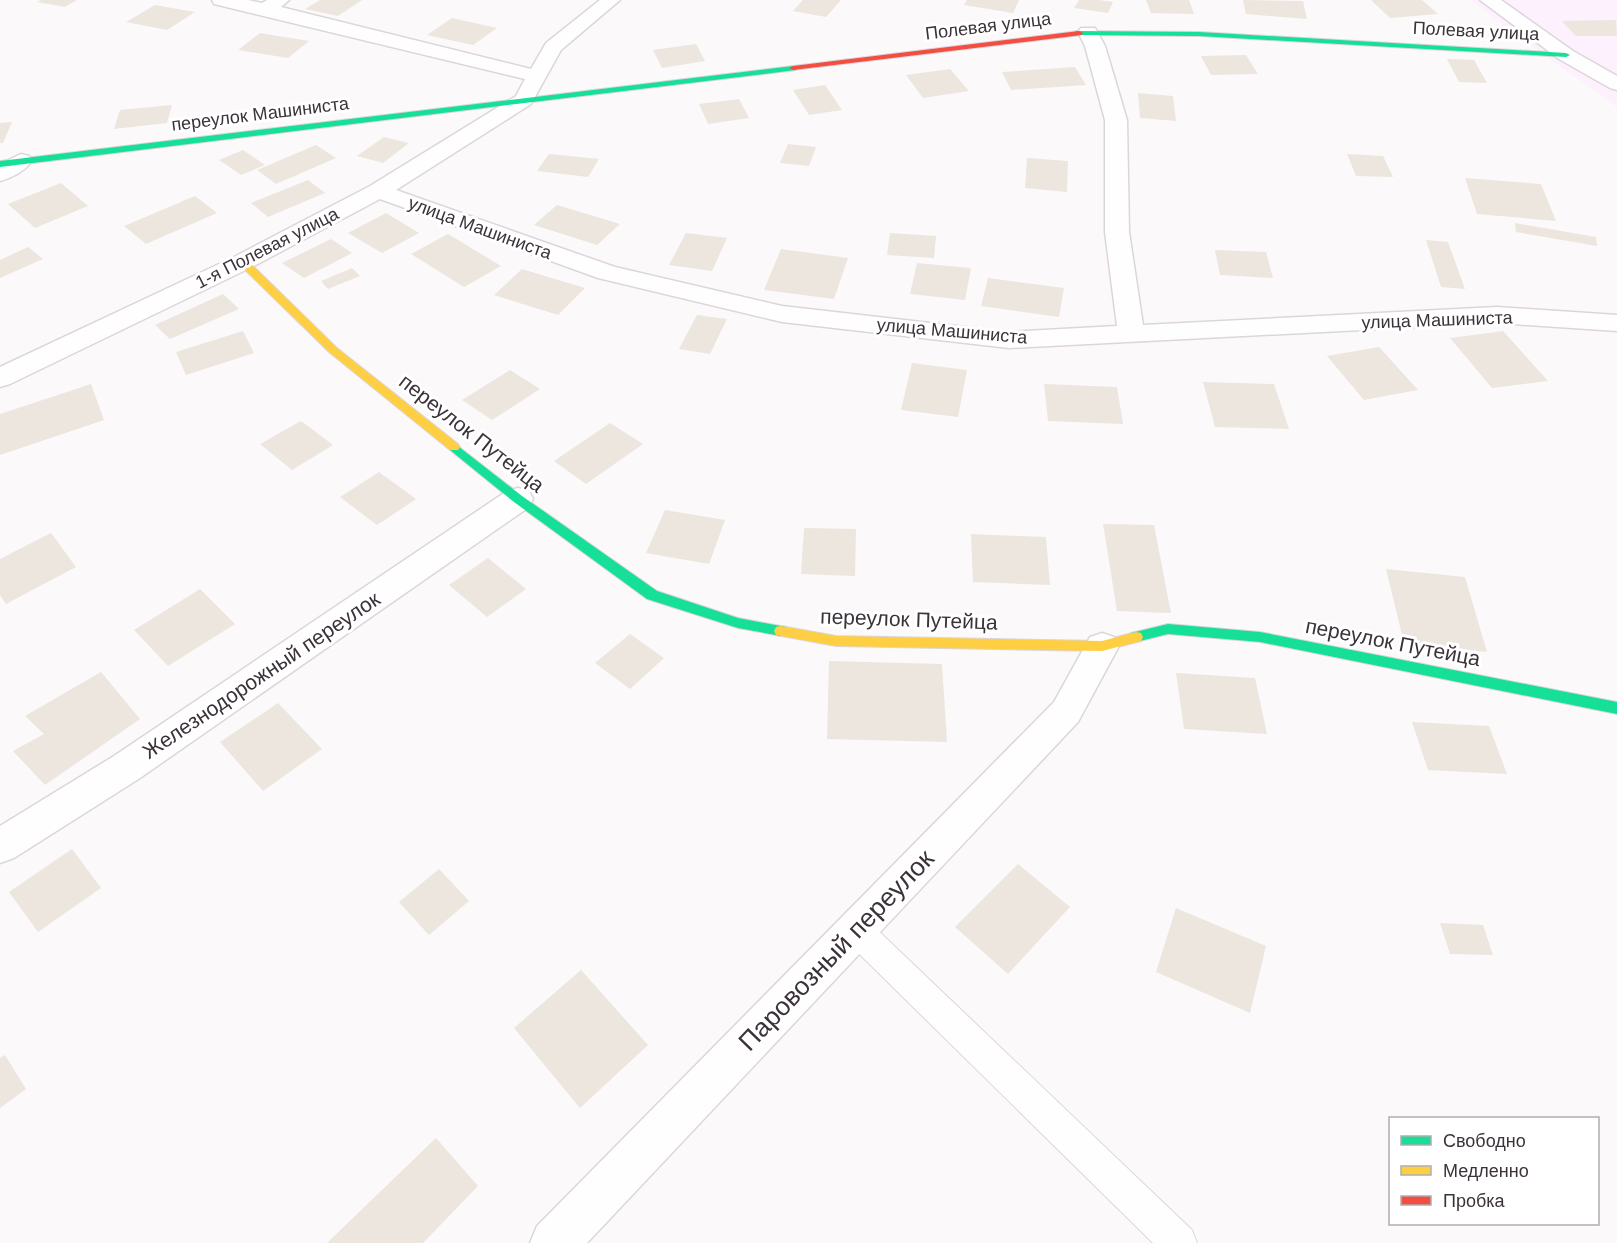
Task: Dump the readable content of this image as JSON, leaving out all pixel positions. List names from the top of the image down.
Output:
{
  "streets": {
    "street": [
      "Полевая улица",
      "переулок Машиниста",
      "улица Машиниста",
      "1-я Полевая улица",
      "переулок Путейца",
      "Железнодорожный переулок",
      "Паровозный переулок"
    ]
  },
  "crossings": [
    ["Полевая улица", "переулок Машиниста"],
    ["Полевая улица", "1-я Полевая улица"],
    ["переулок Машиниста", "1-я Полевая улица"],
    ["улица Машиниста", "1-я Полевая улица"],
    ["1-я Полевая улица", "переулок Путейца"],
    ["переулок Путейца", "Железнодорожный переулок"],
    ["переулок Путейца", "Паровозный переулок"]
  ],
  "legend": ["Свободно", "Медленно", "Пробка"]
}
